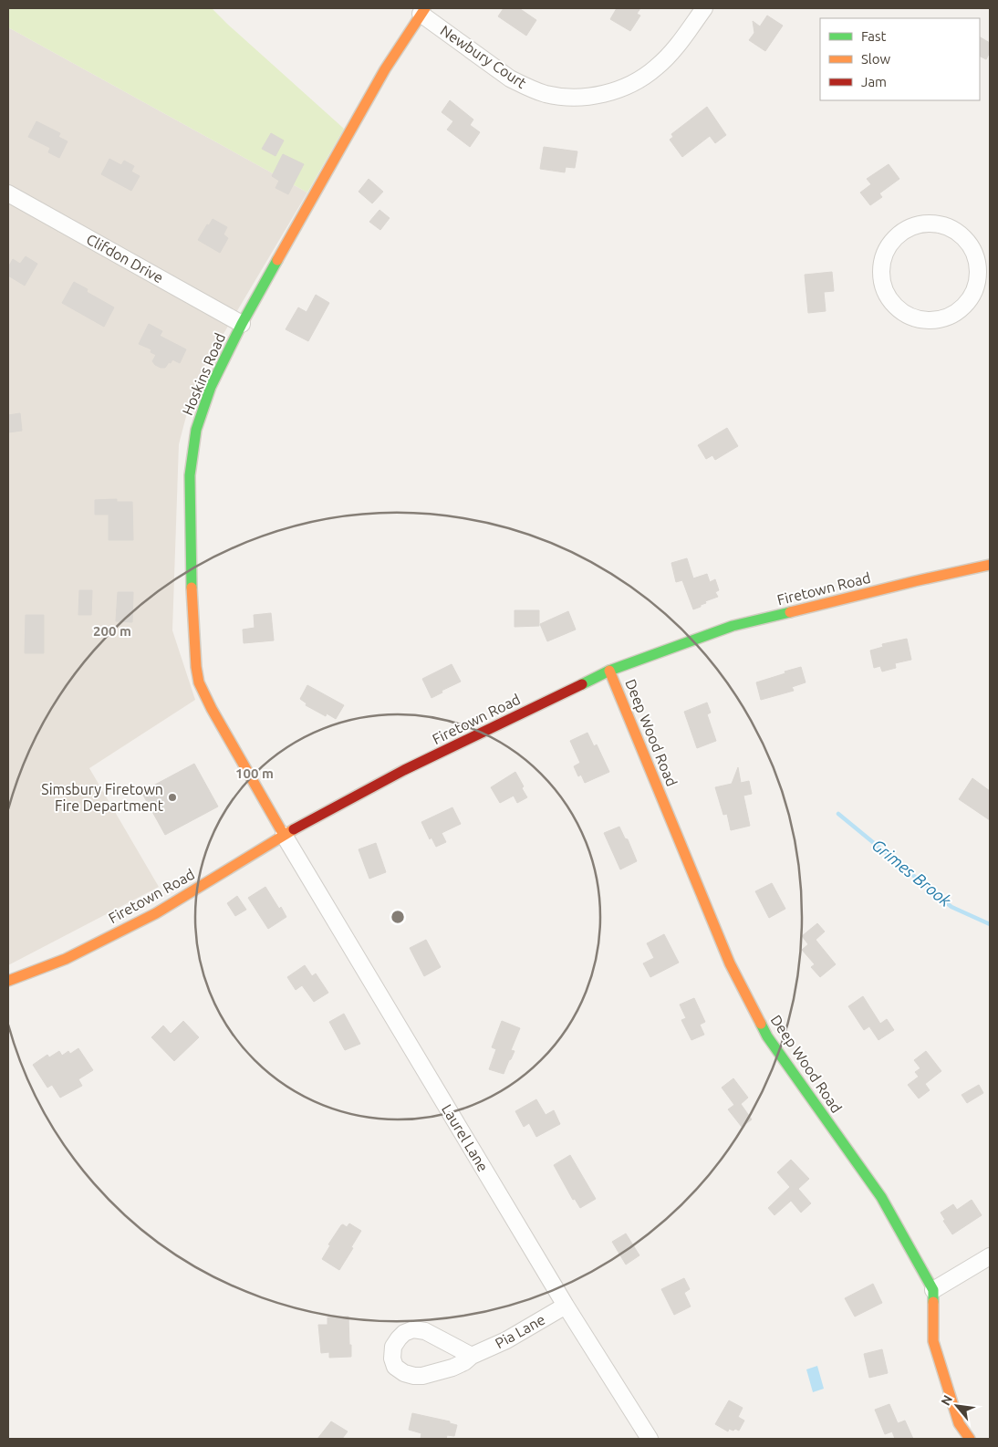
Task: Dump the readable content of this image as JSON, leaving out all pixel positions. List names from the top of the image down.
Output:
{
  "streets": {
    "street": [
      "Newbury Court",
      "Clifdon Drive",
      "Hoskins Road",
      "Firetown Road",
      "Deep Wood Road",
      "Laurel Lane",
      "Pia Lane"
    ]
  },
  "crossings": [
    ["Newbury Court", "Hoskins Road"],
    ["Clifdon Drive", "Hoskins Road"],
    ["Hoskins Road", "Firetown Road"],
    ["Hoskins Road", "Laurel Lane"],
    ["Firetown Road", "Deep Wood Road"],
    ["Firetown Road", "Laurel Lane"],
    ["Laurel Lane", "Pia Lane"]
  ],
  "water": ["Grimes Brook"],
  "places": ["Simsbury Firetown Fire Department"],
  "legend": ["Fast", "Slow", "Jam"],
  "north": "top left",
  "rings": ["200 m", "100 m"]
}
